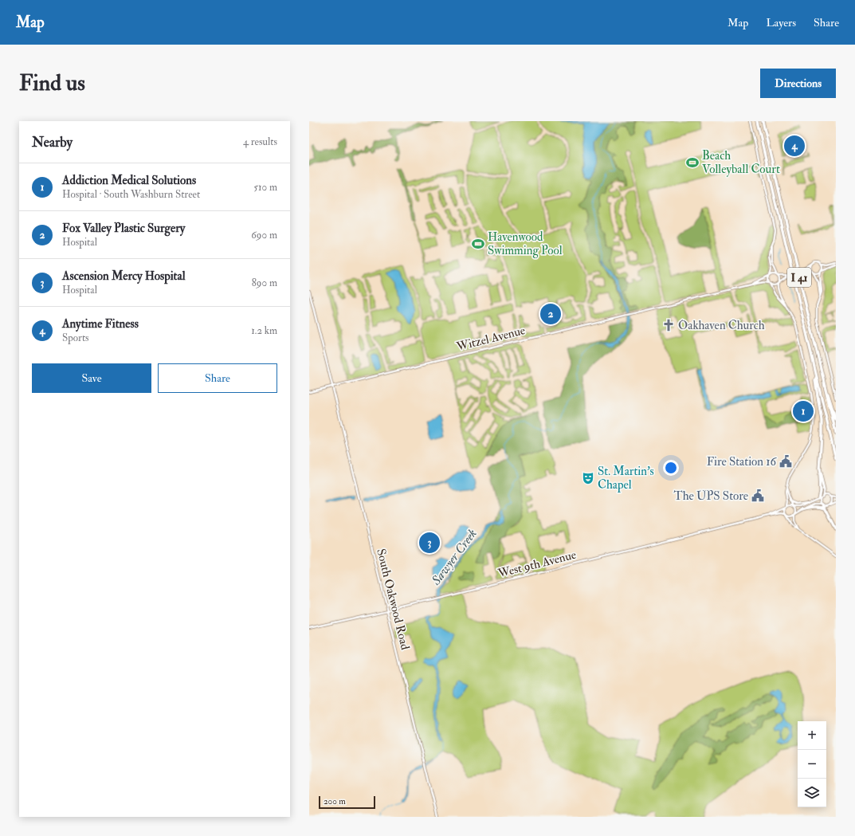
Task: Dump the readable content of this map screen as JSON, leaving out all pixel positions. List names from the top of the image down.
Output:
{
  "streets": {
    "highway": ["I 41"],
    "main road": ["Witzel Avenue", "West 9th Avenue", "South Oakwood Road"]
  },
  "crossings": [
    ["Witzel Avenue", "South Oakwood Road"],
    ["West 9th Avenue", "South Oakwood Road"]
  ],
  "water": ["Sawyer Creek"],
  "places": {
    "sports": ["Beach Volleyball Court", "Havenwood Swimming Pool"],
    "church": ["Oakhaven Church"],
    "public building": ["Fire Station 16", "The UPS Store"],
    "theatre": ["St. Martin's Chapel"]
  },
  "scale_bar": "200 m",
  "page": {
    "header": "Map",
    "nav": ["Map", "Layers", "Share"],
    "buttons": [
      "Directions",
      ["Save", "Share"]
    ],
    "title": "Find us",
    "heading": ["Nearby", "4 results"],
    "pins": [
      "4",
      "2",
      "1",
      "3"
    ],
    "list": [
      {
        "mark": "1",
        "name": "Addiction Medical Solutions",
        "note": "Hospital · South Washburn Street",
        "value": "510 m"
      },
      {
        "mark": "2",
        "name": "Fox Valley Plastic Surgery",
        "note": "Hospital",
        "value": "690 m"
      },
      {
        "mark": "3",
        "name": "Ascension Mercy Hospital",
        "note": "Hospital",
        "value": "890 m"
      },
      {
        "mark": "4",
        "name": "Anytime Fitness",
        "note": "Sports",
        "value": "1.2 km"
      }
    ],
    "map_buttons": ["+", "−"],
    "scale": "200 m"
  }
}
